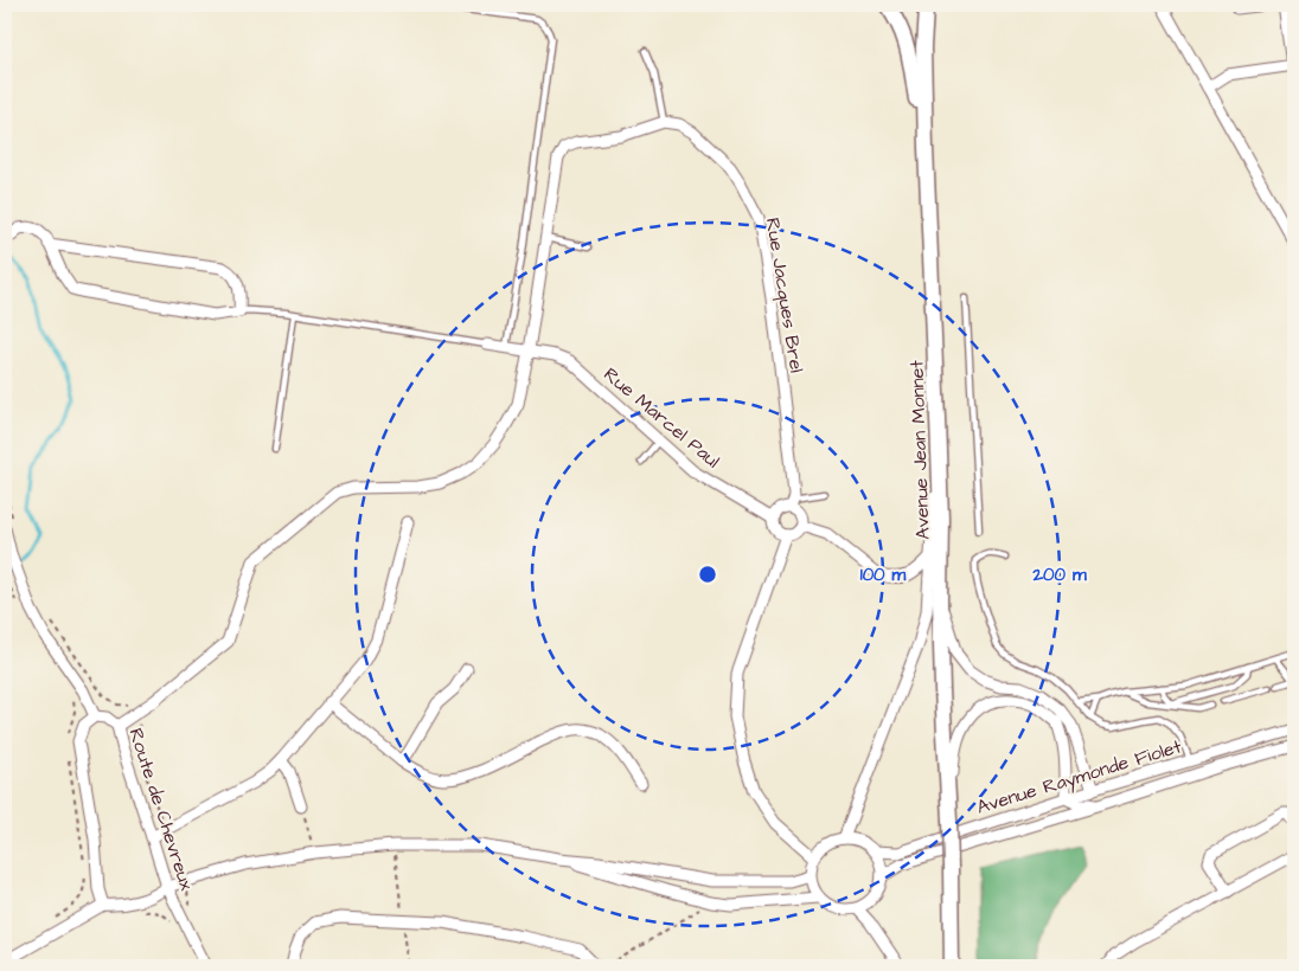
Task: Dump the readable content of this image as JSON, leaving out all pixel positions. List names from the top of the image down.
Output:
{
  "streets": {
    "main road": ["Avenue Jean Monnet"],
    "street": [
      "Rue Jacques Brel",
      "Rue Marcel Paul",
      "Avenue Raymonde Fiolet",
      "Route de Chevreux"
    ]
  },
  "crossings": [
    ["Rue Jacques Brel", "Rue Marcel Paul"]
  ],
  "rings": ["100 m", "200 m"]
}
